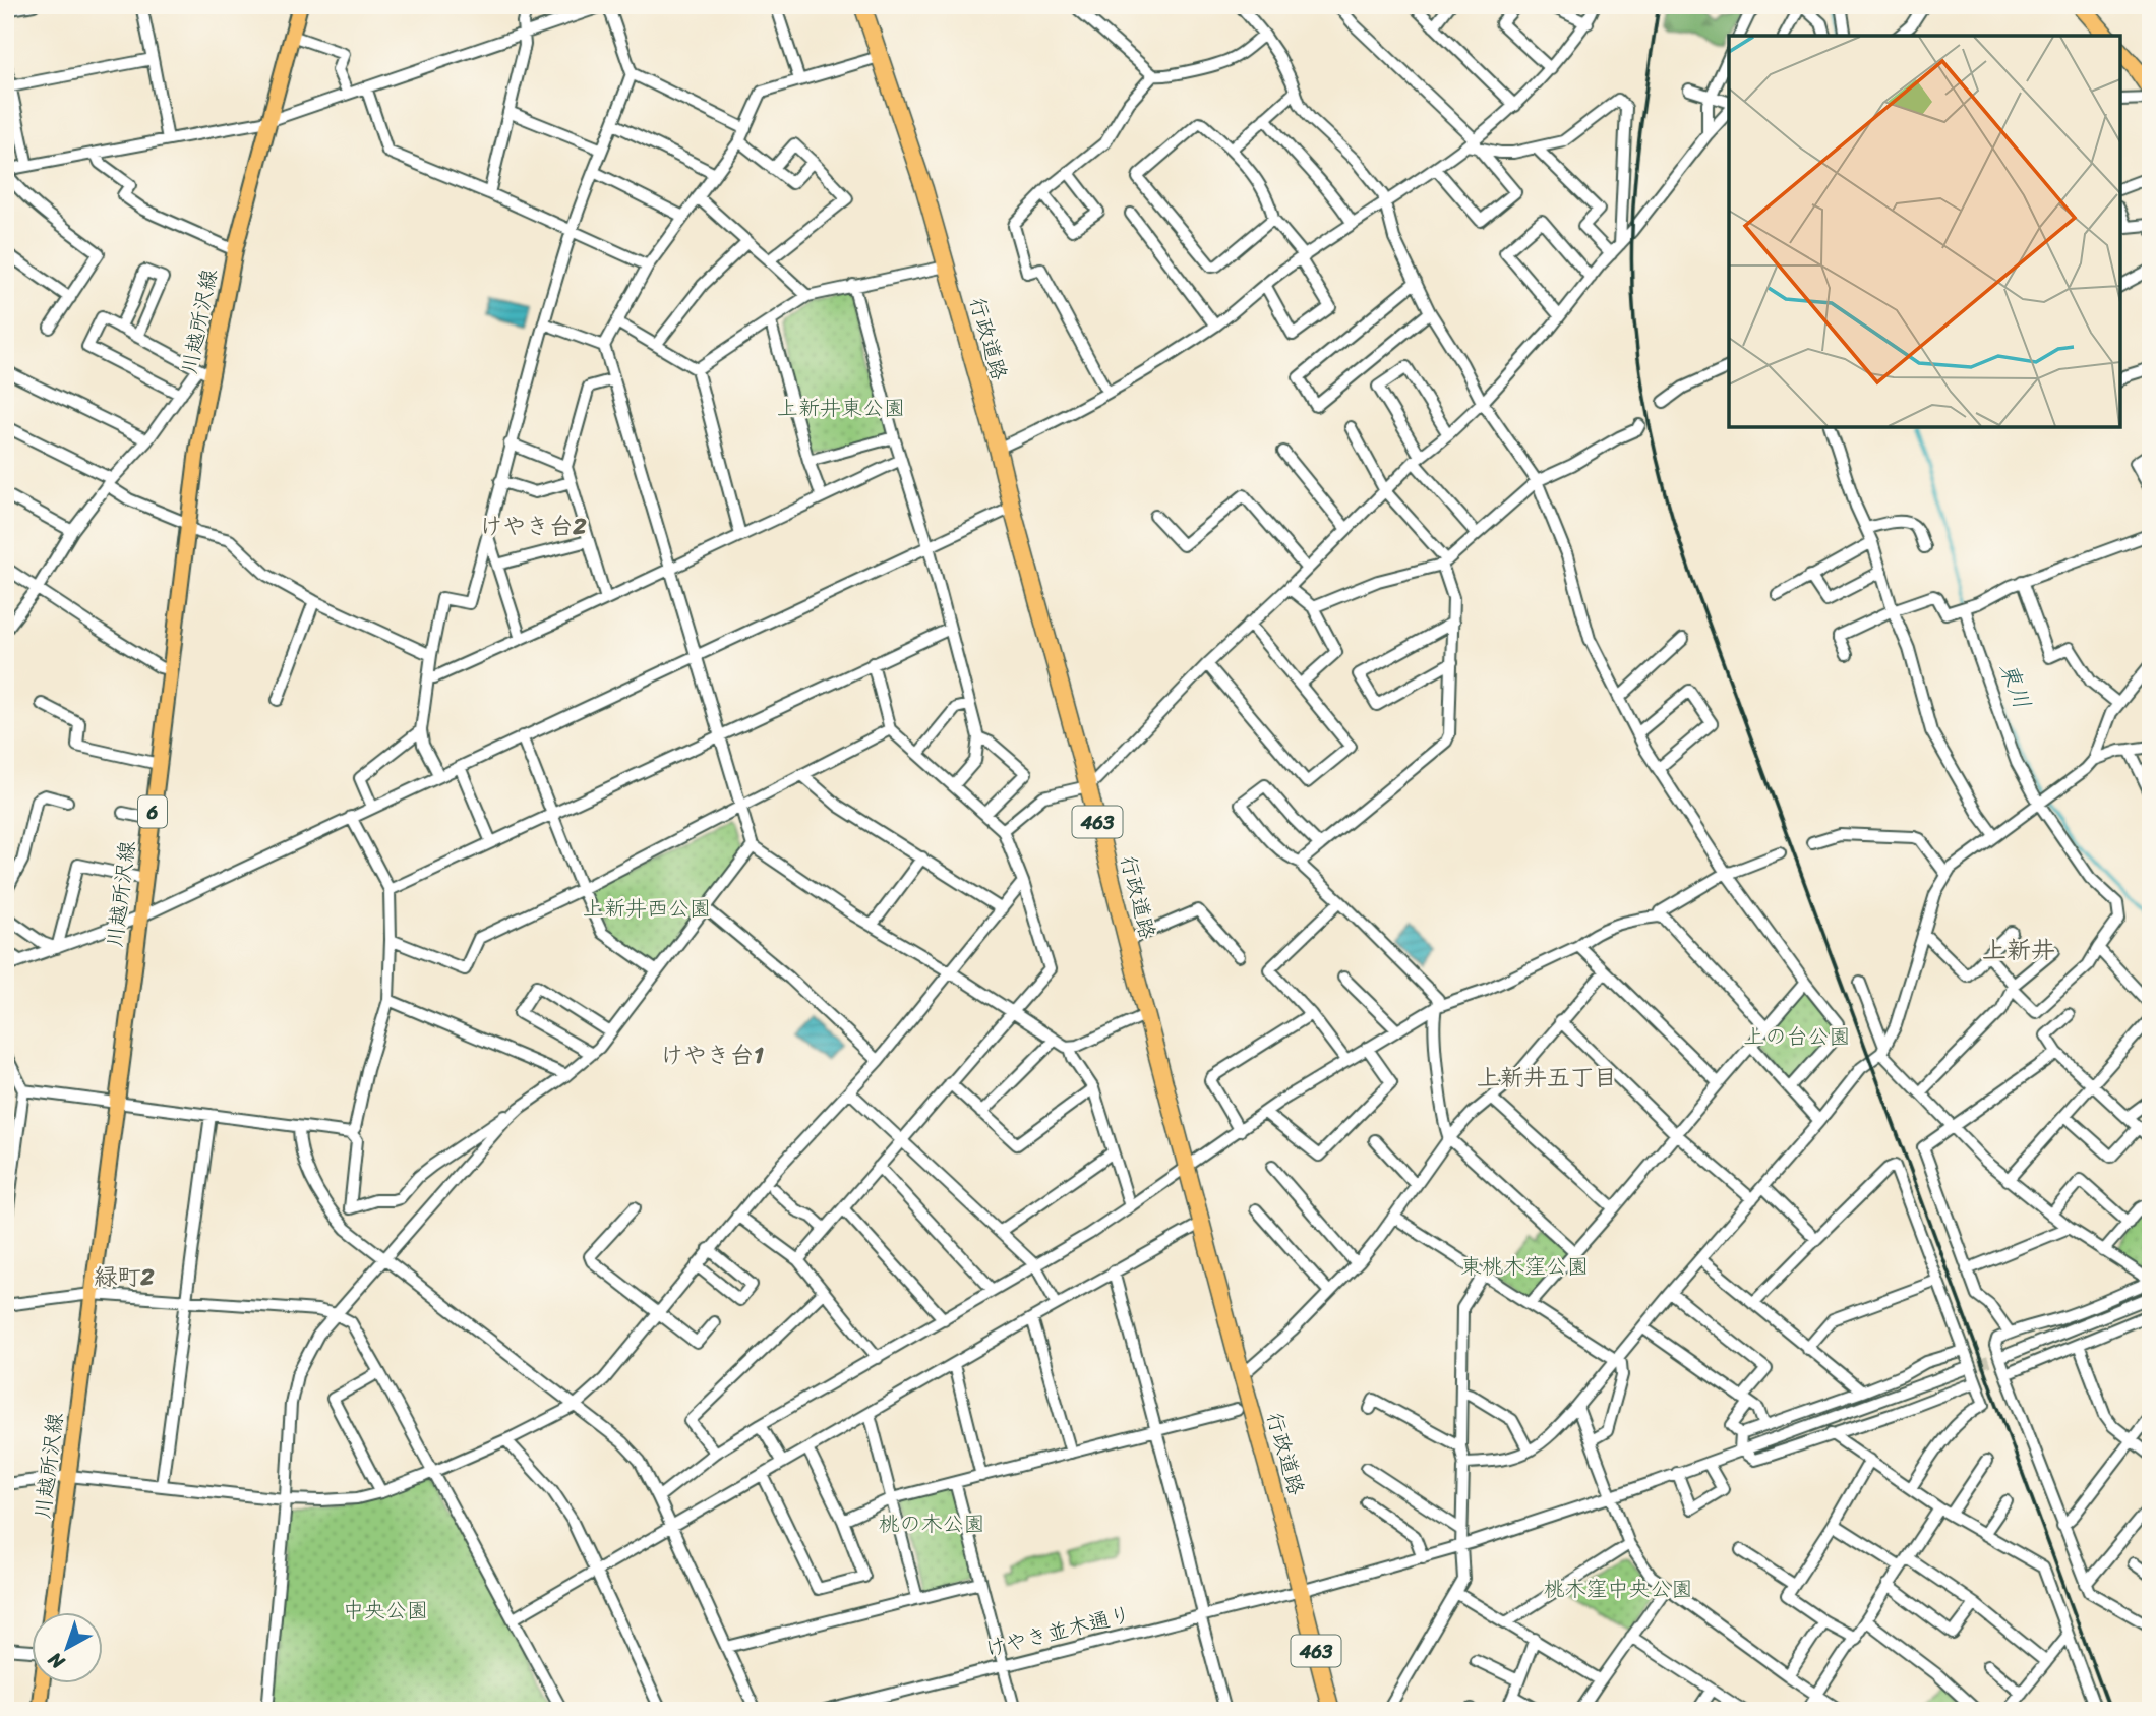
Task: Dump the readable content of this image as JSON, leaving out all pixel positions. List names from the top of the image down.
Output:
{
  "streets": {
    "highway": ["行政道路", "463"],
    "main road": ["川越所沢線", "6"],
    "street": ["けやき並木通り"]
  },
  "crossings": [
    ["行政道路", "463"],
    ["行政道路", "けやき並木通り"]
  ],
  "districts": [
    "けやき台2",
    "上新井",
    "けやき台1",
    "上新井五丁目",
    "緑町2"
  ],
  "water": ["東川"],
  "parks": [
    "上新井東公園",
    "上新井西公園",
    "上の台公園",
    "東桃木窪公園",
    "桃の木公園",
    "桃木窪中央公園",
    "中央公園"
  ],
  "north": "bottom left"
}
